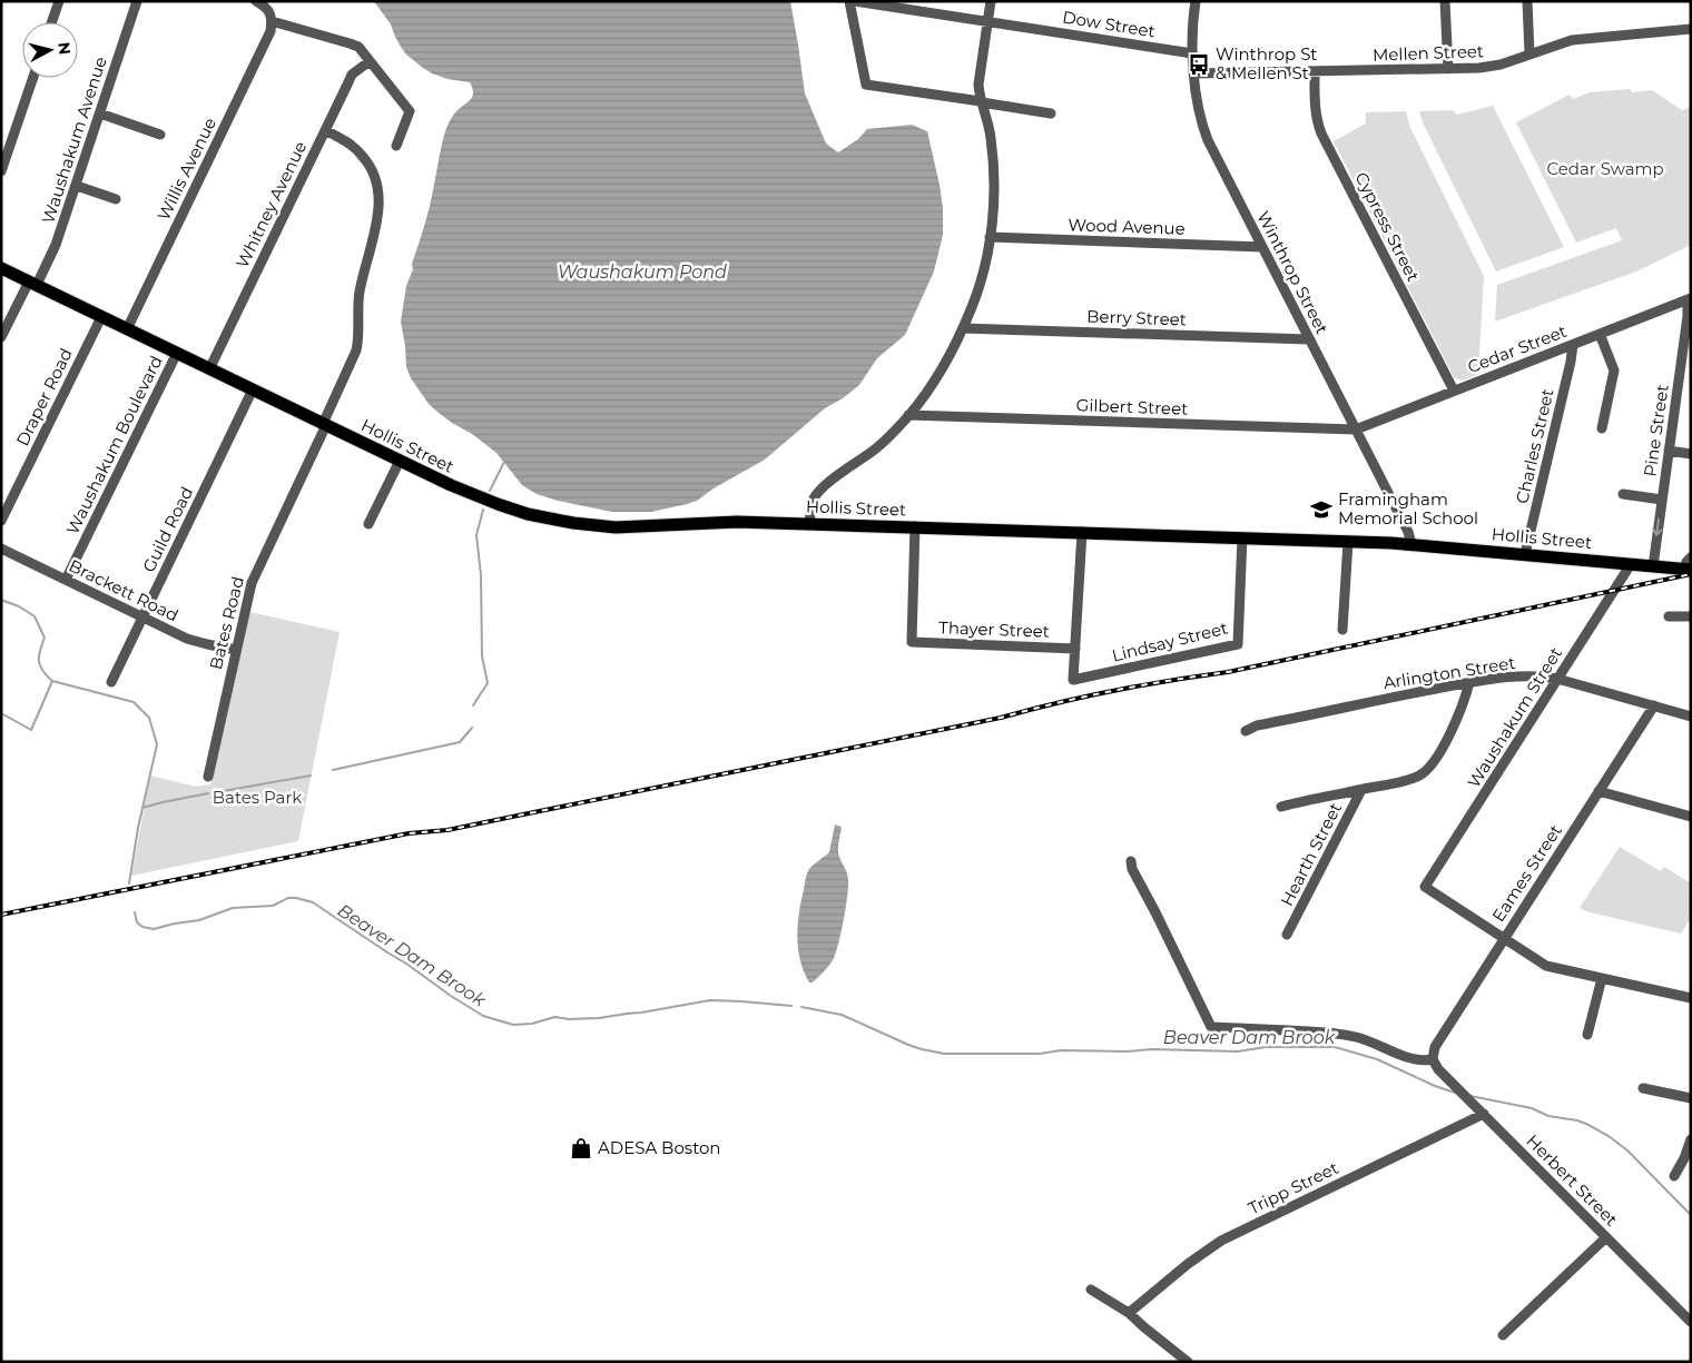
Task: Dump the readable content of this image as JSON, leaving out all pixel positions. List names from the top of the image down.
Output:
{
  "streets": {
    "main road": ["Hollis Street"],
    "street": [
      "Dow Street",
      "Mellen Street",
      "Waushakum Avenue",
      "Willis Avenue",
      "Whitney Avenue",
      "Wood Avenue",
      "Cypress Street",
      "Winthrop Street",
      "Berry Street",
      "Cedar Street",
      "Draper Road",
      "Gilbert Street",
      "Pine Street",
      "Waushakum Boulevard",
      "Charles Street",
      "Guild Road",
      "Brackett Road",
      "Bates Road",
      "Thayer Street",
      "Lindsay Street",
      "Arlington Street",
      "Waushakum Street",
      "Hearth Street",
      "Eames Street",
      "Herbert Street",
      "Tripp Street"
    ]
  },
  "crossings": [
    ["Dow Street", "Winthrop Street"],
    ["Mellen Street", "Cypress Street"],
    ["Mellen Street", "Winthrop Street"],
    ["Waushakum Avenue", "Hollis Street"],
    ["Willis Avenue", "Hollis Street"],
    ["Whitney Avenue", "Hollis Street"],
    ["Whitney Avenue", "Bates Road"],
    ["Wood Avenue", "Winthrop Street"],
    ["Cypress Street", "Cedar Street"],
    ["Winthrop Street", "Berry Street"],
    ["Winthrop Street", "Cedar Street"],
    ["Winthrop Street", "Gilbert Street"],
    ["Winthrop Street", "Hollis Street"],
    ["Cedar Street", "Gilbert Street"],
    ["Cedar Street", "Pine Street"],
    ["Cedar Street", "Charles Street"],
    ["Draper Road", "Hollis Street"],
    ["Pine Street", "Hollis Street"],
    ["Waushakum Boulevard", "Hollis Street"],
    ["Waushakum Boulevard", "Brackett Road"],
    ["Hollis Street", "Charles Street"],
    ["Hollis Street", "Guild Road"],
    ["Hollis Street", "Bates Road"],
    ["Hollis Street", "Thayer Street"],
    ["Hollis Street", "Lindsay Street"],
    ["Hollis Street", "Waushakum Street"],
    ["Guild Road", "Brackett Road"],
    ["Brackett Road", "Bates Road"],
    ["Thayer Street", "Lindsay Street"],
    ["Arlington Street", "Waushakum Street"],
    ["Arlington Street", "Eames Street"],
    ["Waushakum Street", "Eames Street"],
    ["Eames Street", "Herbert Street"],
    ["Herbert Street", "Tripp Street"]
  ],
  "water": ["Waushakum Pond", "Beaver Dam Brook"],
  "parks": ["Cedar Swamp", "Bates Park"],
  "places": {
    "bus stop": ["Winthrop St & Mellen St"],
    "school or university": ["Framingham Memorial School"],
    "shop": ["ADESA Boston"]
  },
  "north": "right"
}
